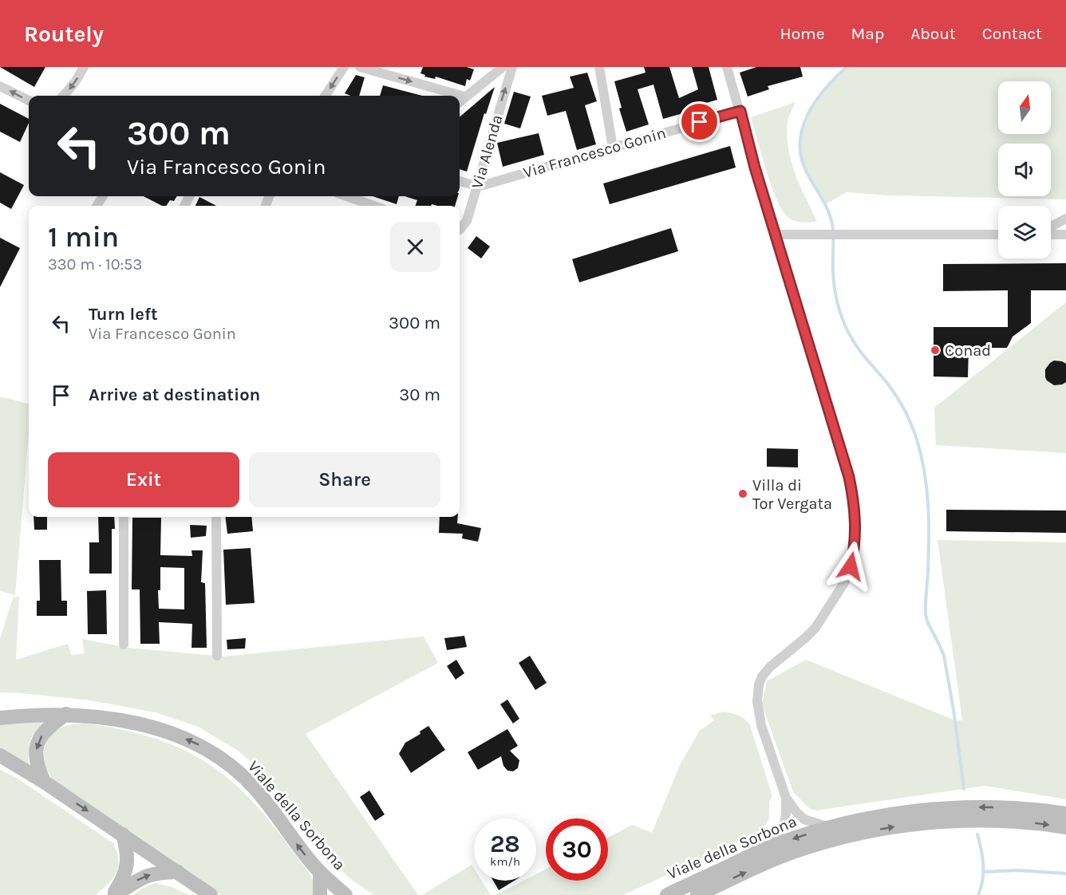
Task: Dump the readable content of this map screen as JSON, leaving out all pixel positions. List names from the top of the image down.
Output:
{
  "streets": {
    "street": ["Via Alenda", "Via Francesco Gonin", "Viale della Sorbona"]
  },
  "crossings": [
    ["Via Alenda", "Via Francesco Gonin"]
  ],
  "one_way": ["Via Alenda"],
  "places": ["Conad", "Villa di Tor Vergata"],
  "north": "top",
  "page": {
    "header": "Routely",
    "nav": [
      "Home",
      "Map",
      "About",
      "Contact"
    ],
    "turn": ["300 m", "Via Francesco Gonin"],
    "heading": ["1 min", "330 m · 10:53"],
    "list": [
      {
        "name": "Turn left",
        "note": "Via Francesco Gonin",
        "value": "300 m"
      },
      {
        "name": "Arrive at destination",
        "value": "30 m"
      }
    ],
    "buttons": ["Exit", "Share"],
    "speed": "28 km/h",
    "limit": "30"
  }
}
